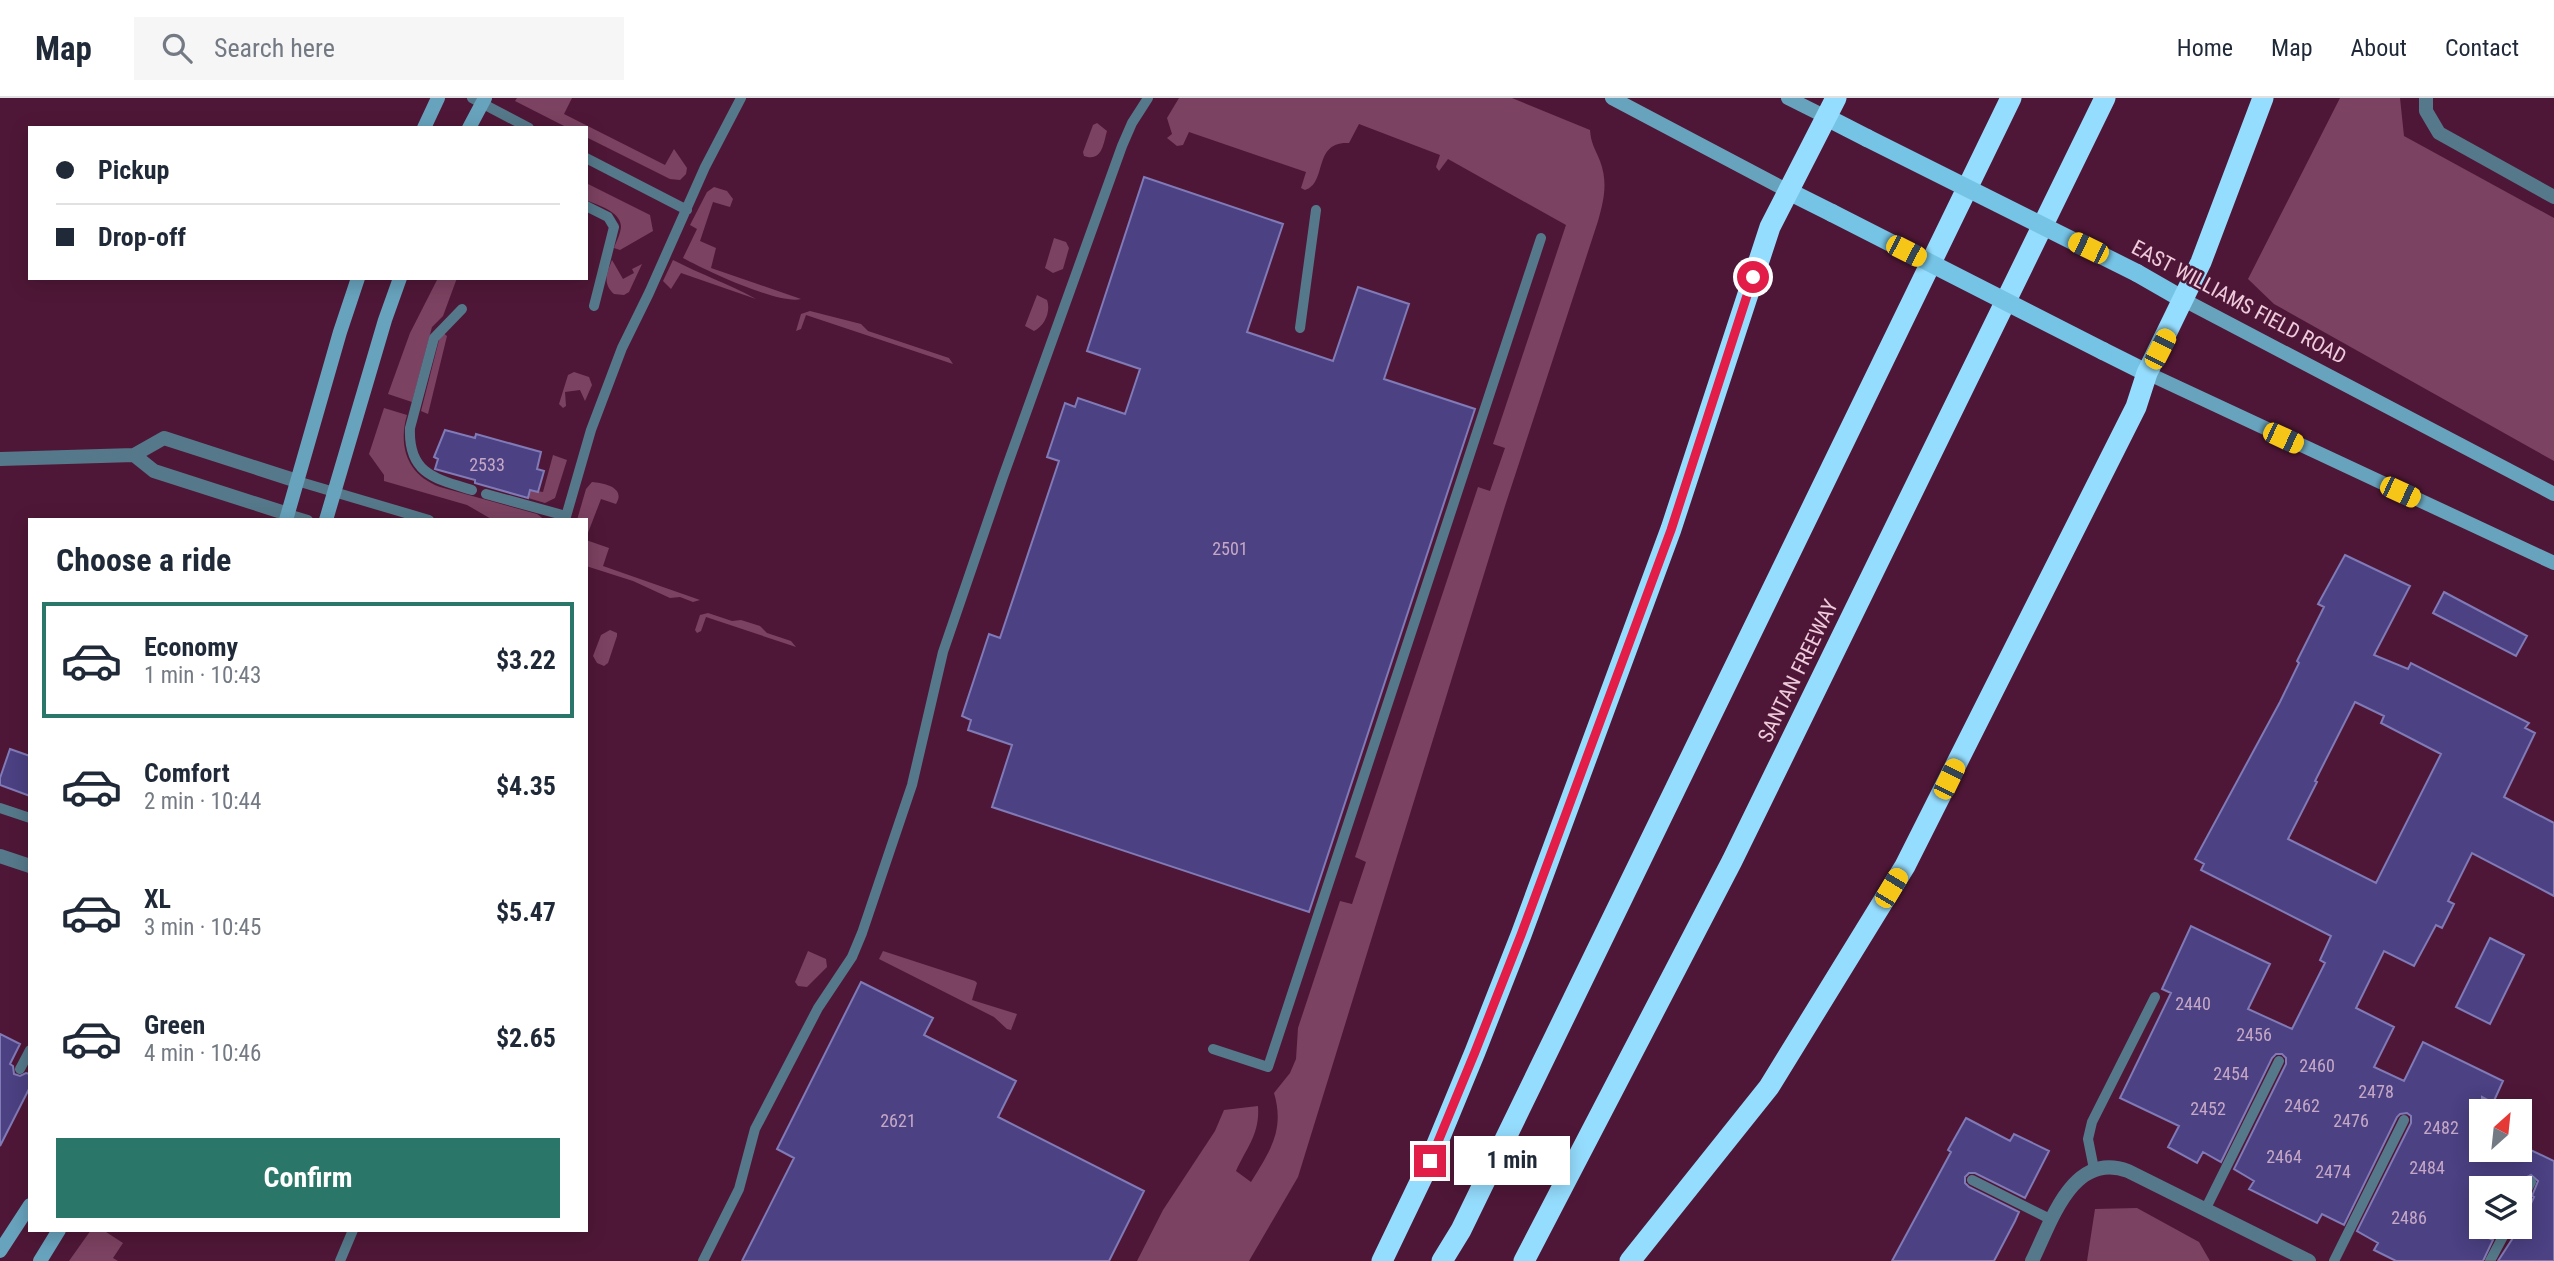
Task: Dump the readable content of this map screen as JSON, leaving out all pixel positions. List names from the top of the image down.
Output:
{
  "streets": {
    "highway": ["SANTAN FREEWAY"],
    "main road": ["EAST WILLIAMS FIELD ROAD"]
  },
  "house_numbers": [
    "2533",
    "2501",
    "2440",
    "2456",
    "2460",
    "2454",
    "2478",
    "2462",
    "2452",
    "2621",
    "2476",
    "2482",
    "2464",
    "2484",
    "2474",
    "2486"
  ],
  "north": "top right",
  "page": {
    "header": "Map",
    "search": "Search here",
    "nav": [
      "Home",
      "Map",
      "About",
      "Contact"
    ],
    "banner": ["Pickup", "Drop-off"],
    "heading": "Choose a ride",
    "list": [
      {
        "name": "Economy",
        "note": "1 min · 10:43",
        "value": "$3.22"
      },
      {
        "name": "Comfort",
        "note": "2 min · 10:44",
        "value": "$4.35"
      },
      {
        "name": "XL",
        "note": "3 min · 10:45",
        "value": "$5.47"
      },
      {
        "name": "Green",
        "note": "4 min · 10:46",
        "value": "$2.65"
      }
    ],
    "buttons": "Confirm",
    "bubble": "1 min"
  }
}
